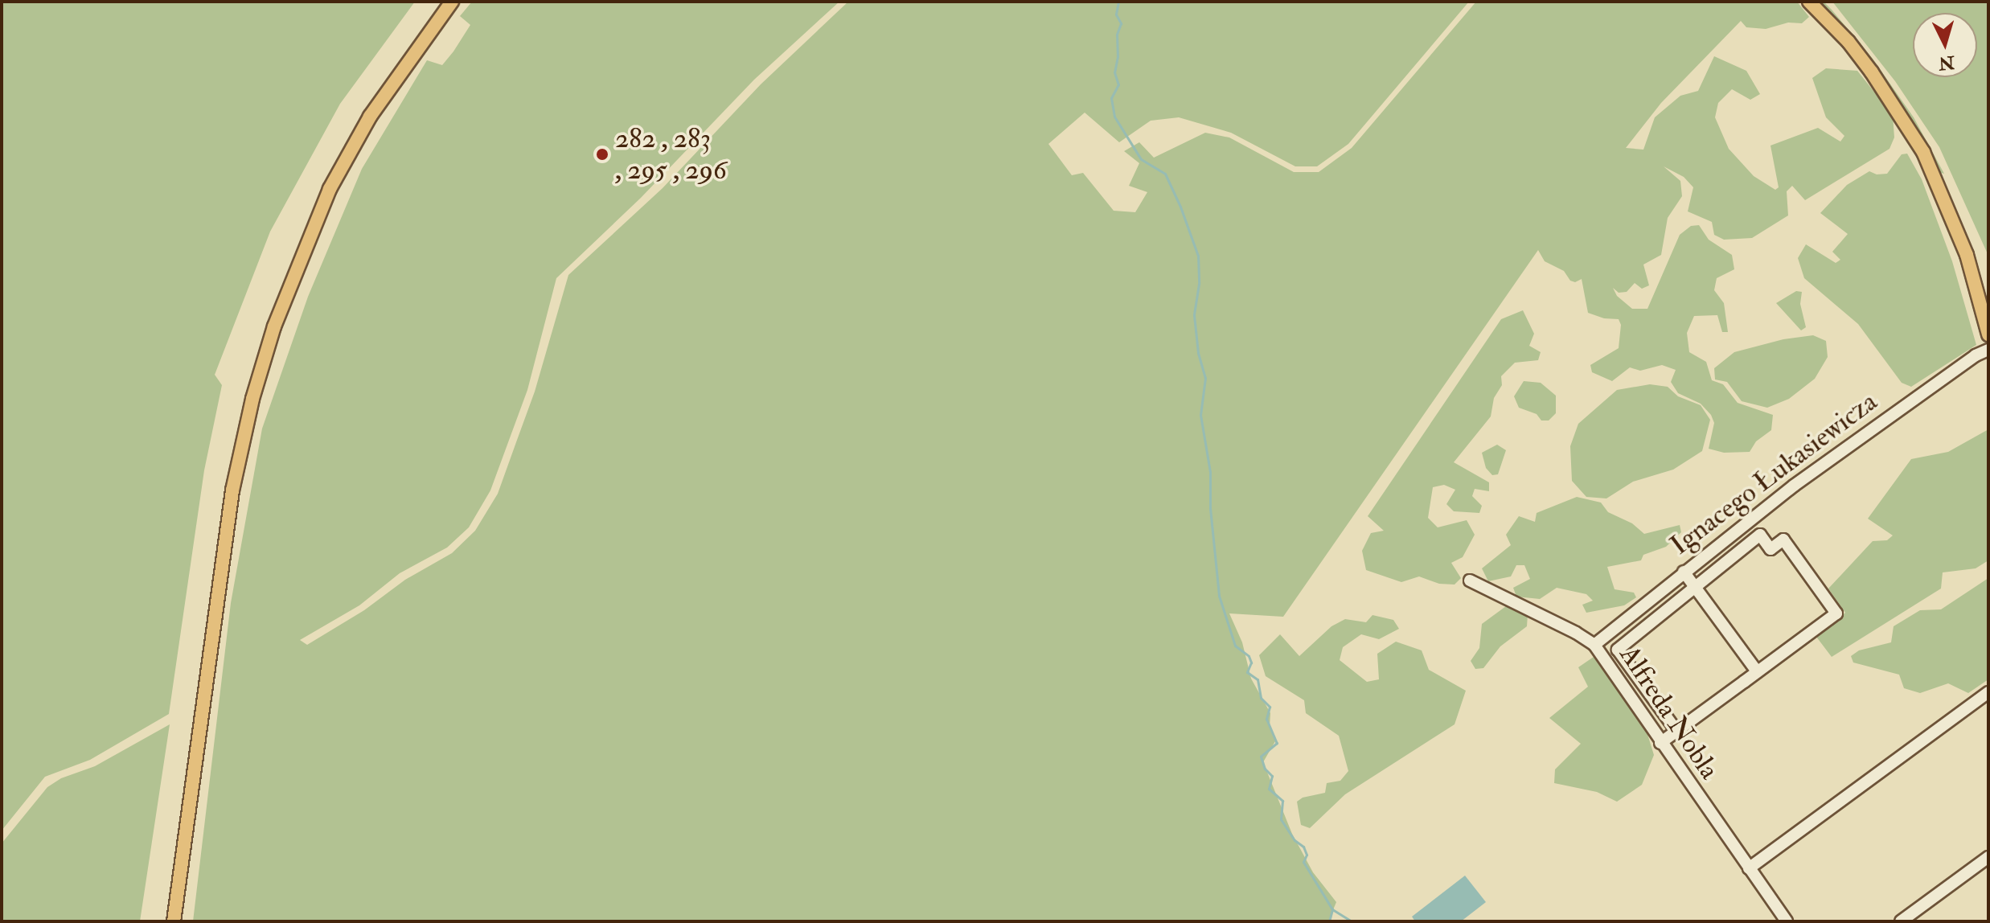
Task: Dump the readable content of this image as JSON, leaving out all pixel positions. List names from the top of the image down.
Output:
{
  "streets": {
    "street": ["Ignacego Łukasiewicza", "Alfreda Nobla"]
  },
  "crossings": [
    ["Ignacego Łukasiewicza", "Alfreda Nobla"]
  ],
  "places": ["282 , 283 , 295 , 296"],
  "north": "bottom"
}
